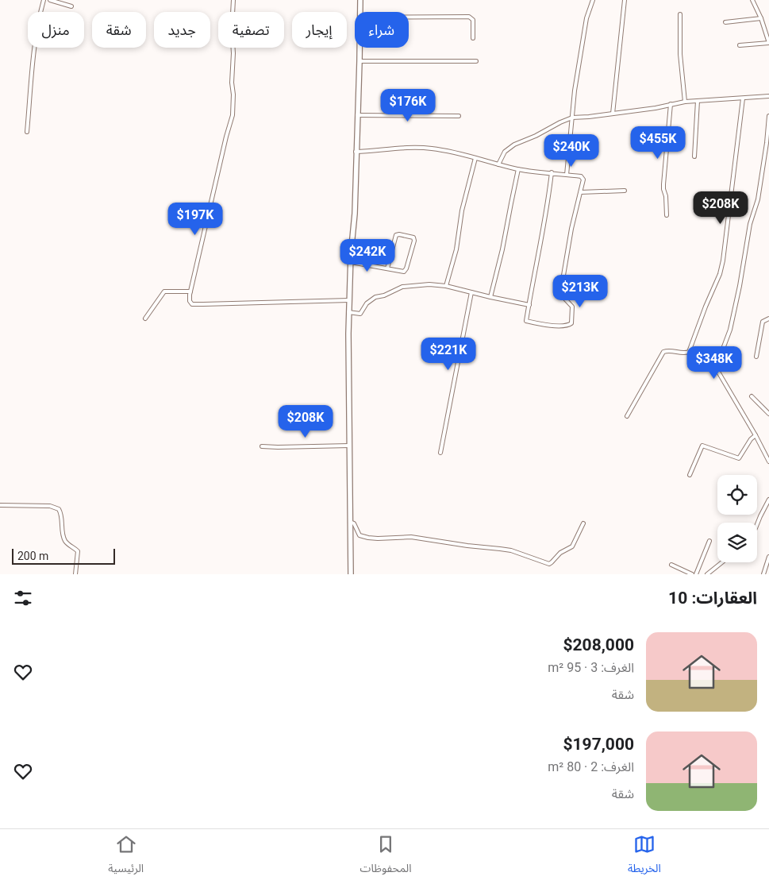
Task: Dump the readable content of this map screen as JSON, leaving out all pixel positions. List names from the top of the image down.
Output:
{
  "scale_bar": "200 m",
  "page": {
    "chip": [
      "شراء",
      "إيجار",
      "تصفية",
      "جديد",
      "شقة",
      "منزل"
    ],
    "price": [
      "$176K",
      "$455K",
      "$240K",
      "$208K",
      "$197K",
      "$242K",
      "$213K",
      "$221K",
      "$348K",
      "$208K"
    ],
    "scale": "200 m",
    "heading": "العقارات: 10",
    "list": [
      {
        "name": "$208,000",
        "note": "الغرف: 3 · 95 m² · شقة"
      },
      {
        "name": "$197,000",
        "note": "الغرف: 2 · 80 m² · شقة"
      }
    ],
    "tabs": ["الخريطة", "المحفوظات", "الرئيسية"]
  }
}
